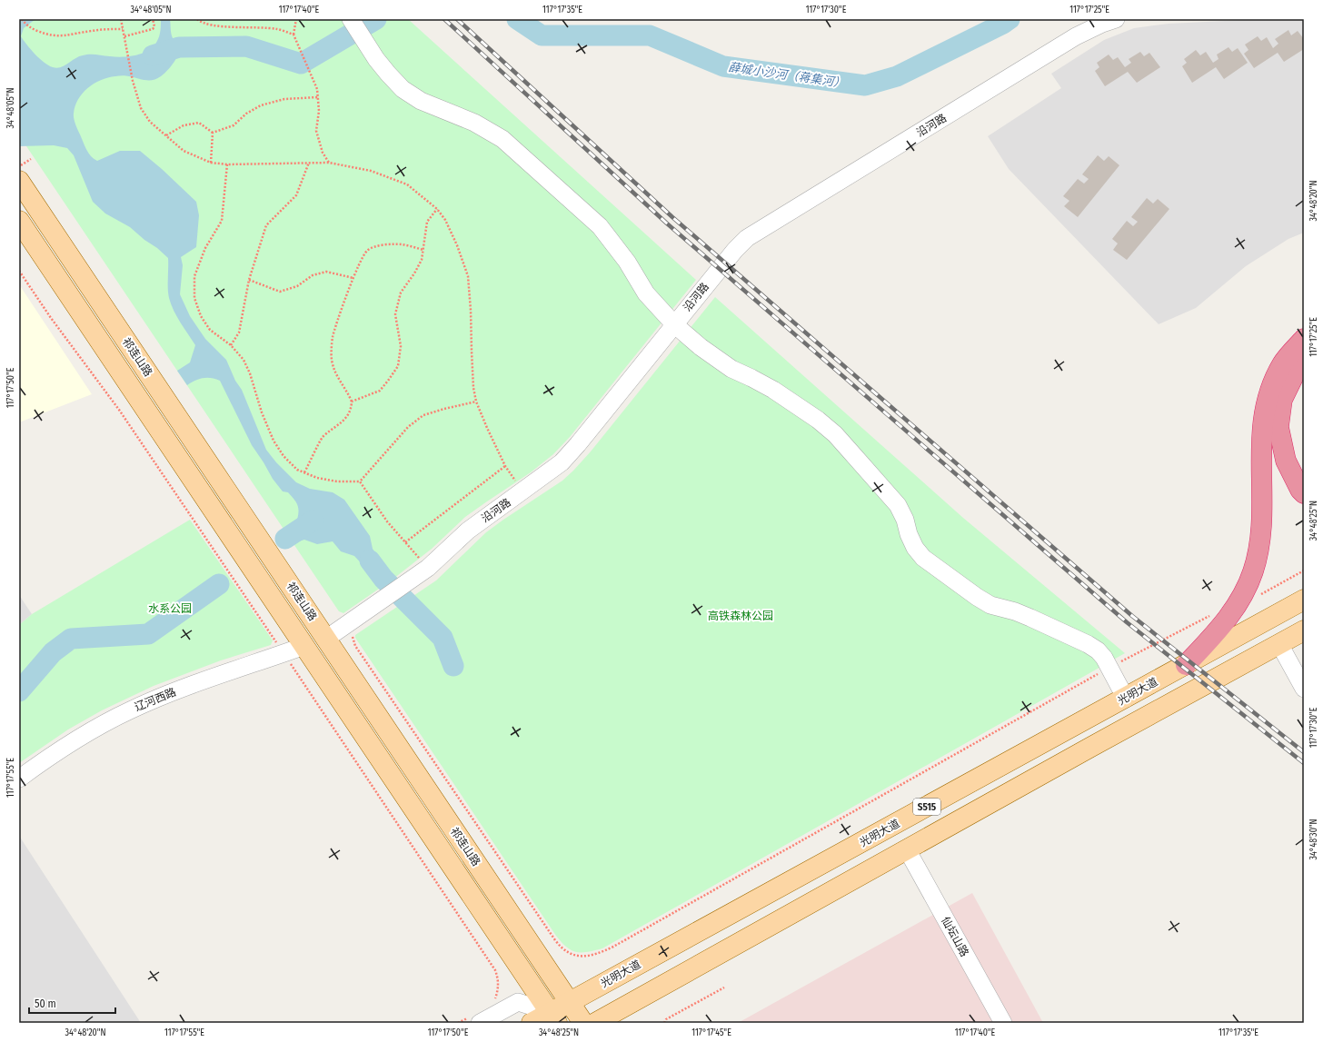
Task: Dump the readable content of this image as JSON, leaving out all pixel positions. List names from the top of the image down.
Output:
{
  "streets": {
    "main road": ["祁连山路", "光明大道", "S515"],
    "street": ["沿河路", "辽河西路", "仙坛山路"]
  },
  "crossings": [
    ["沿河路", "祁连山路"],
    ["祁连山路", "光明大道"],
    ["祁连山路", "辽河西路"],
    ["S515", "仙坛山路"]
  ],
  "water": ["薛城小沙河（蒋集河）"],
  "parks": ["水系公园", "高铁森林公园"],
  "scale_bar": "50 m",
  "coordinates": [
    "34°48'05\"N",
    "117°17'40\"E",
    "117°17'35\"E",
    "117°17'30\"E",
    "117°17'25\"E",
    "34°48'20\"N",
    "117°17'50\"E",
    "34°48'25\"N",
    "117°17'55\"E",
    "34°48'30\"N",
    "117°17'45\"E"
  ]
}
